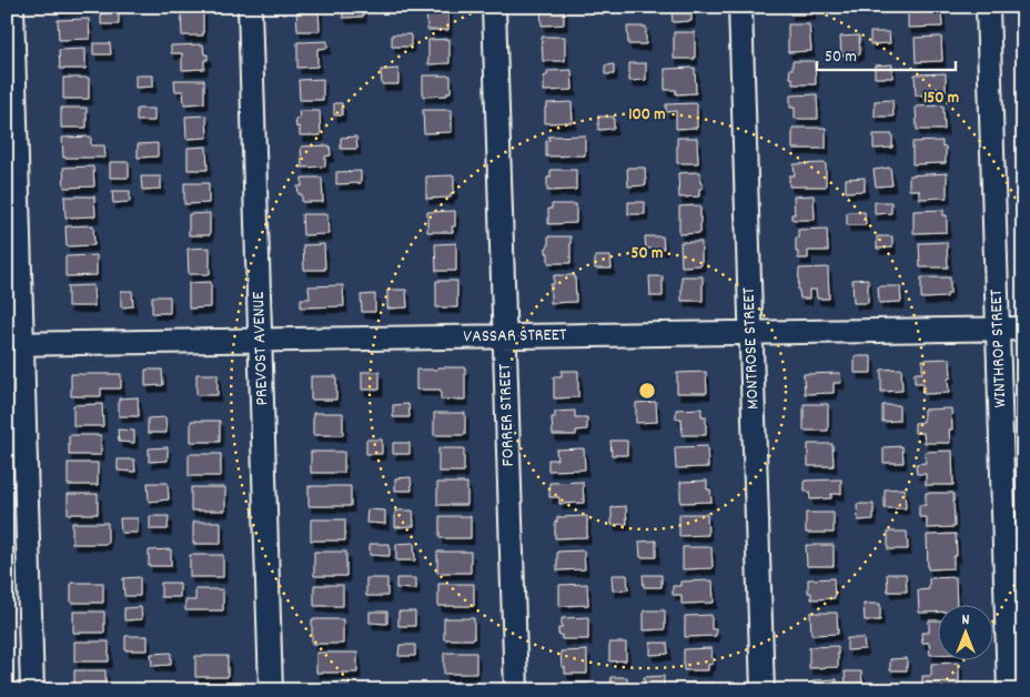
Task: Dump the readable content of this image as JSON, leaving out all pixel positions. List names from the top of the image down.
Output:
{
  "streets": {
    "street": [
      "VASSAR STREET",
      "PREVOST AVENUE",
      "MONTROSE STREET",
      "WINTHROP STREET",
      "FORRER STREET"
    ]
  },
  "crossings": [
    ["VASSAR STREET", "PREVOST AVENUE"],
    ["VASSAR STREET", "MONTROSE STREET"],
    ["VASSAR STREET", "WINTHROP STREET"],
    ["VASSAR STREET", "FORRER STREET"]
  ],
  "scale_bar": "50 m",
  "north": "top",
  "rings": ["150 m", "100 m", "50 m"]
}
